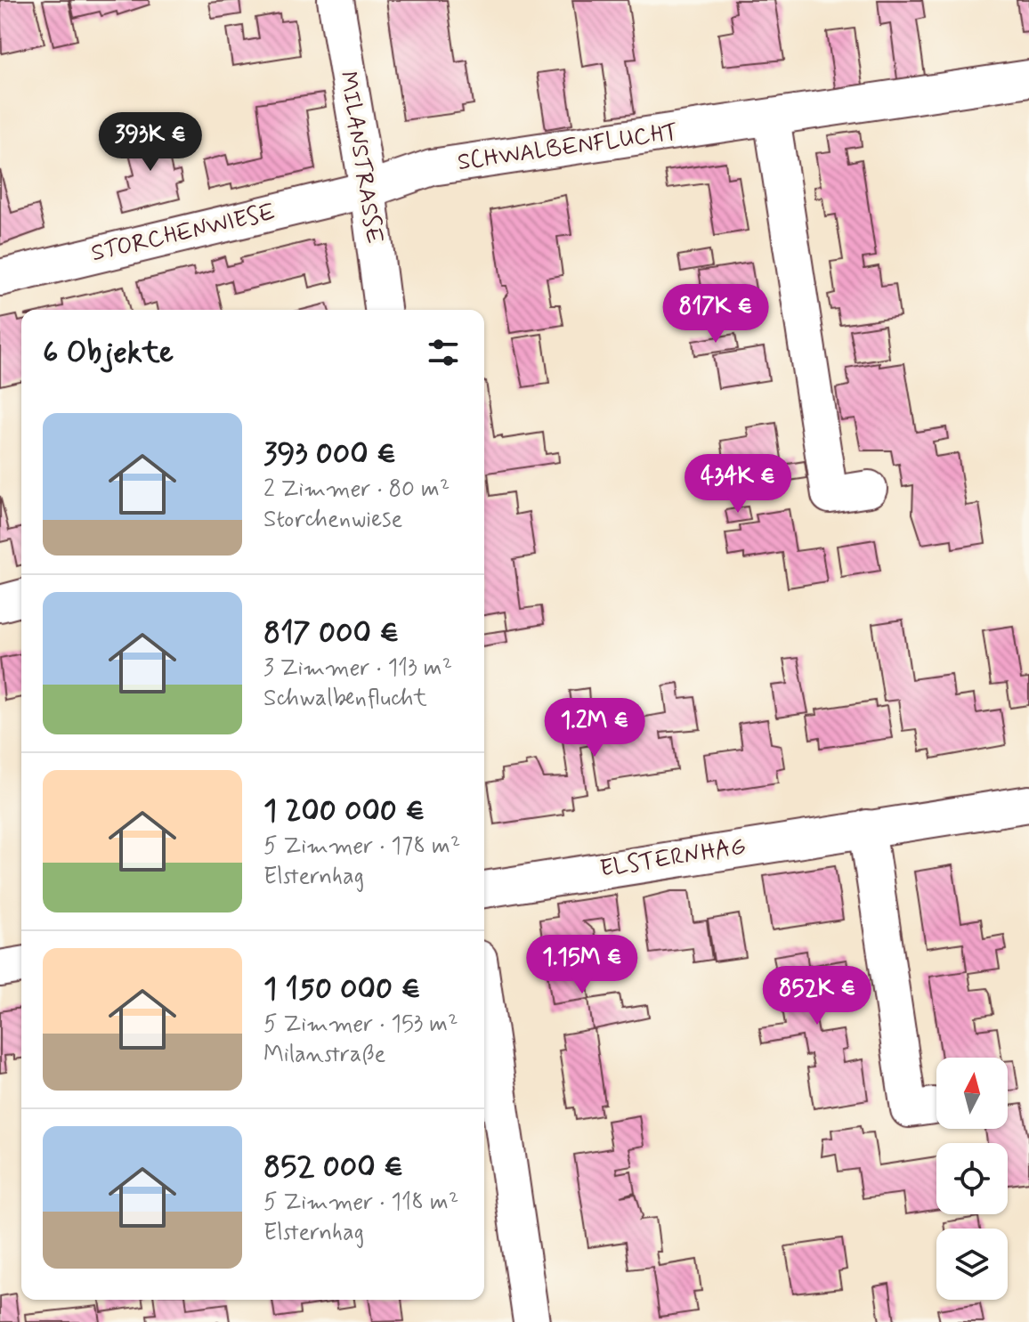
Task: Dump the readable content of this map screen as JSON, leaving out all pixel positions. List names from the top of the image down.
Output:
{
  "streets": {
    "street": [
      "SCHWALBENFLUCHT",
      "MILANSTRASSE",
      "STORCHENWIESE",
      "ELSTERNHAG"
    ]
  },
  "crossings": [
    ["SCHWALBENFLUCHT", "MILANSTRASSE"],
    ["SCHWALBENFLUCHT", "STORCHENWIESE"],
    ["MILANSTRASSE", "STORCHENWIESE"]
  ],
  "north": "top",
  "page": {
    "price": [
      "393K €",
      "817K €",
      "434K €",
      "1.2M €",
      "1.15M €",
      "852K €"
    ],
    "heading": "6 Objekte",
    "list": [
      {
        "name": "393 000 €",
        "note": "2 Zimmer · 80 m² · Storchenwiese"
      },
      {
        "name": "817 000 €",
        "note": "3 Zimmer · 113 m² · Schwalbenflucht"
      },
      {
        "name": "1 200 000 €",
        "note": "5 Zimmer · 178 m² · Elsternhag"
      },
      {
        "name": "1 150 000 €",
        "note": "5 Zimmer · 153 m² · Milanstraße"
      },
      {
        "name": "852 000 €",
        "note": "5 Zimmer · 118 m² · Elsternhag"
      }
    ]
  }
}
